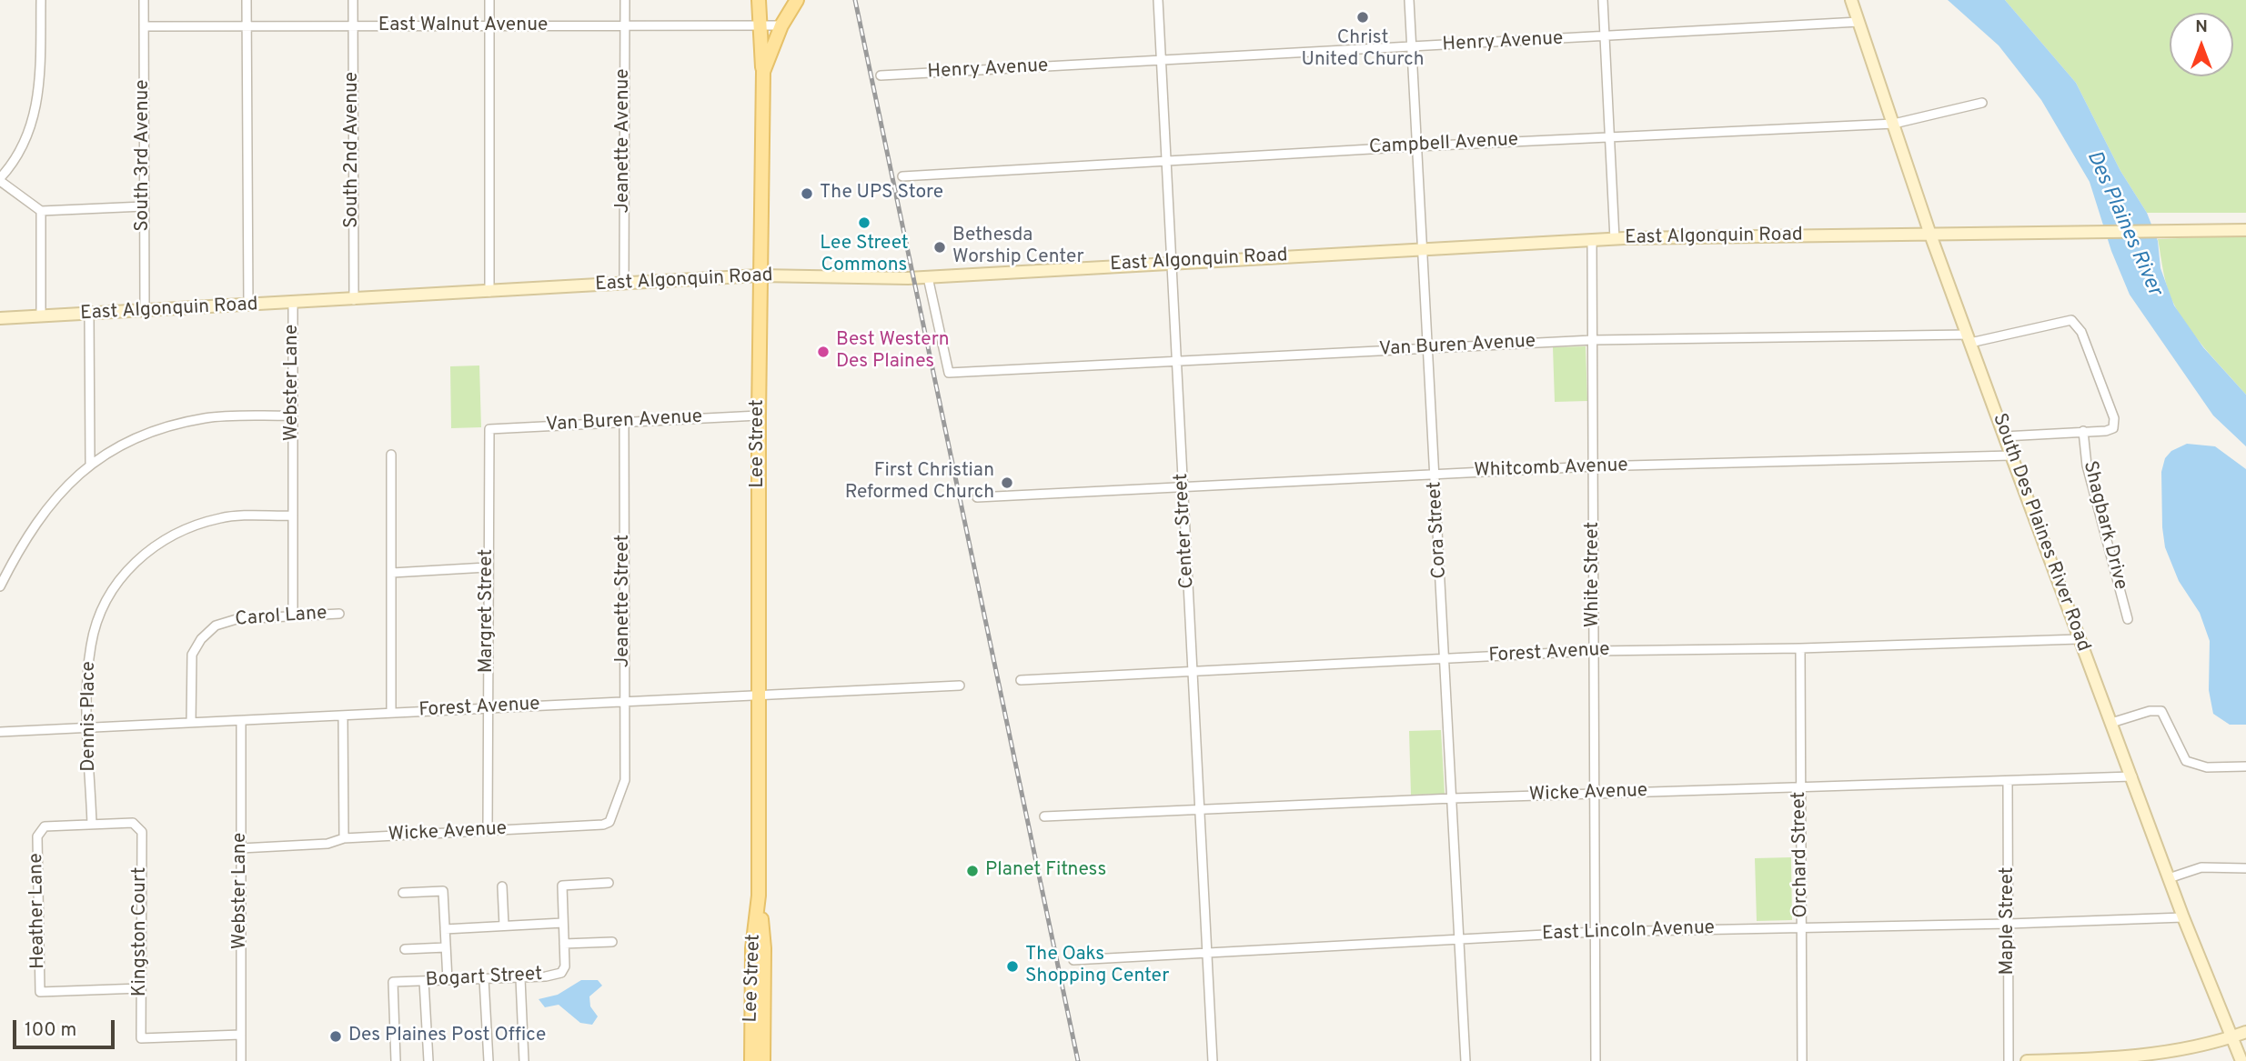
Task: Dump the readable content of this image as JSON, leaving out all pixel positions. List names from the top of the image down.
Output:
{
  "streets": {
    "main road": ["Lee Street"],
    "street": [
      "East Walnut Avenue",
      "Henry Avenue",
      "Jeanette Avenue",
      "Campbell Avenue",
      "South 2nd Avenue",
      "South 3rd Avenue",
      "East Algonquin Road",
      "Van Buren Avenue",
      "Webster Lane",
      "Whitcomb Avenue",
      "Shagbark Drive",
      "Cora Street",
      "Center Street",
      "South Des Plaines River Road",
      "White Street",
      "Jeanette Street",
      "Margret Street",
      "Carol Lane",
      "Forest Avenue",
      "Dennis Place",
      "Wicke Avenue",
      "Orchard Street",
      "Heather Lane",
      "Maple Street",
      "Kingston Court",
      "East Lincoln Avenue",
      "Bogart Street"
    ]
  },
  "crossings": [
    ["East Walnut Avenue", "Jeanette Avenue"],
    ["East Walnut Avenue", "South 2nd Avenue"],
    ["East Walnut Avenue", "South 3rd Avenue"],
    ["East Walnut Avenue", "Lee Street"],
    ["Henry Avenue", "Cora Street"],
    ["Henry Avenue", "Center Street"],
    ["Henry Avenue", "South Des Plaines River Road"],
    ["Jeanette Avenue", "East Algonquin Road"],
    ["Campbell Avenue", "Cora Street"],
    ["Campbell Avenue", "Center Street"],
    ["Campbell Avenue", "South Des Plaines River Road"],
    ["South 2nd Avenue", "East Algonquin Road"],
    ["South 3rd Avenue", "East Algonquin Road"],
    ["East Algonquin Road", "Van Buren Avenue"],
    ["East Algonquin Road", "Webster Lane"],
    ["East Algonquin Road", "Lee Street"],
    ["East Algonquin Road", "Cora Street"],
    ["East Algonquin Road", "Center Street"],
    ["East Algonquin Road", "South Des Plaines River Road"],
    ["East Algonquin Road", "White Street"],
    ["Van Buren Avenue", "Lee Street"],
    ["Van Buren Avenue", "Shagbark Drive"],
    ["Van Buren Avenue", "Cora Street"],
    ["Van Buren Avenue", "Center Street"],
    ["Van Buren Avenue", "South Des Plaines River Road"],
    ["Van Buren Avenue", "White Street"],
    ["Van Buren Avenue", "Jeanette Street"],
    ["Van Buren Avenue", "Margret Street"],
    ["Webster Lane", "Carol Lane"],
    ["Webster Lane", "Forest Avenue"],
    ["Webster Lane", "Dennis Place"],
    ["Webster Lane", "Wicke Avenue"],
    ["Webster Lane", "Kingston Court"],
    ["Lee Street", "Forest Avenue"],
    ["Whitcomb Avenue", "Cora Street"],
    ["Whitcomb Avenue", "Center Street"],
    ["Whitcomb Avenue", "South Des Plaines River Road"],
    ["Whitcomb Avenue", "White Street"],
    ["Cora Street", "Forest Avenue"],
    ["Cora Street", "Wicke Avenue"],
    ["Cora Street", "East Lincoln Avenue"],
    ["Center Street", "Forest Avenue"],
    ["Center Street", "Wicke Avenue"],
    ["Center Street", "East Lincoln Avenue"],
    ["South Des Plaines River Road", "Forest Avenue"],
    ["South Des Plaines River Road", "Wicke Avenue"],
    ["South Des Plaines River Road", "East Lincoln Avenue"],
    ["White Street", "Forest Avenue"],
    ["White Street", "Wicke Avenue"],
    ["White Street", "East Lincoln Avenue"],
    ["Jeanette Street", "Forest Avenue"],
    ["Jeanette Street", "Wicke Avenue"],
    ["Margret Street", "Forest Avenue"],
    ["Margret Street", "Wicke Avenue"],
    ["Carol Lane", "Forest Avenue"],
    ["Forest Avenue", "Dennis Place"],
    ["Forest Avenue", "Orchard Street"],
    ["Dennis Place", "Heather Lane"],
    ["Wicke Avenue", "Orchard Street"],
    ["Wicke Avenue", "Maple Street"],
    ["Orchard Street", "East Lincoln Avenue"],
    ["Heather Lane", "Kingston Court"],
    ["Maple Street", "East Lincoln Avenue"]
  ],
  "water": ["Des Plaines River"],
  "places": [
    "Christ United Church",
    "The UPS Store",
    "Lee Street Commons",
    "Bethesda Worship Center",
    "Best Western Des Plaines",
    "First Christian Reformed Church",
    "Planet Fitness",
    "The Oaks Shopping Center",
    "Des Plaines Post Office"
  ],
  "scale_bar": "100 m",
  "north": "top"
}
